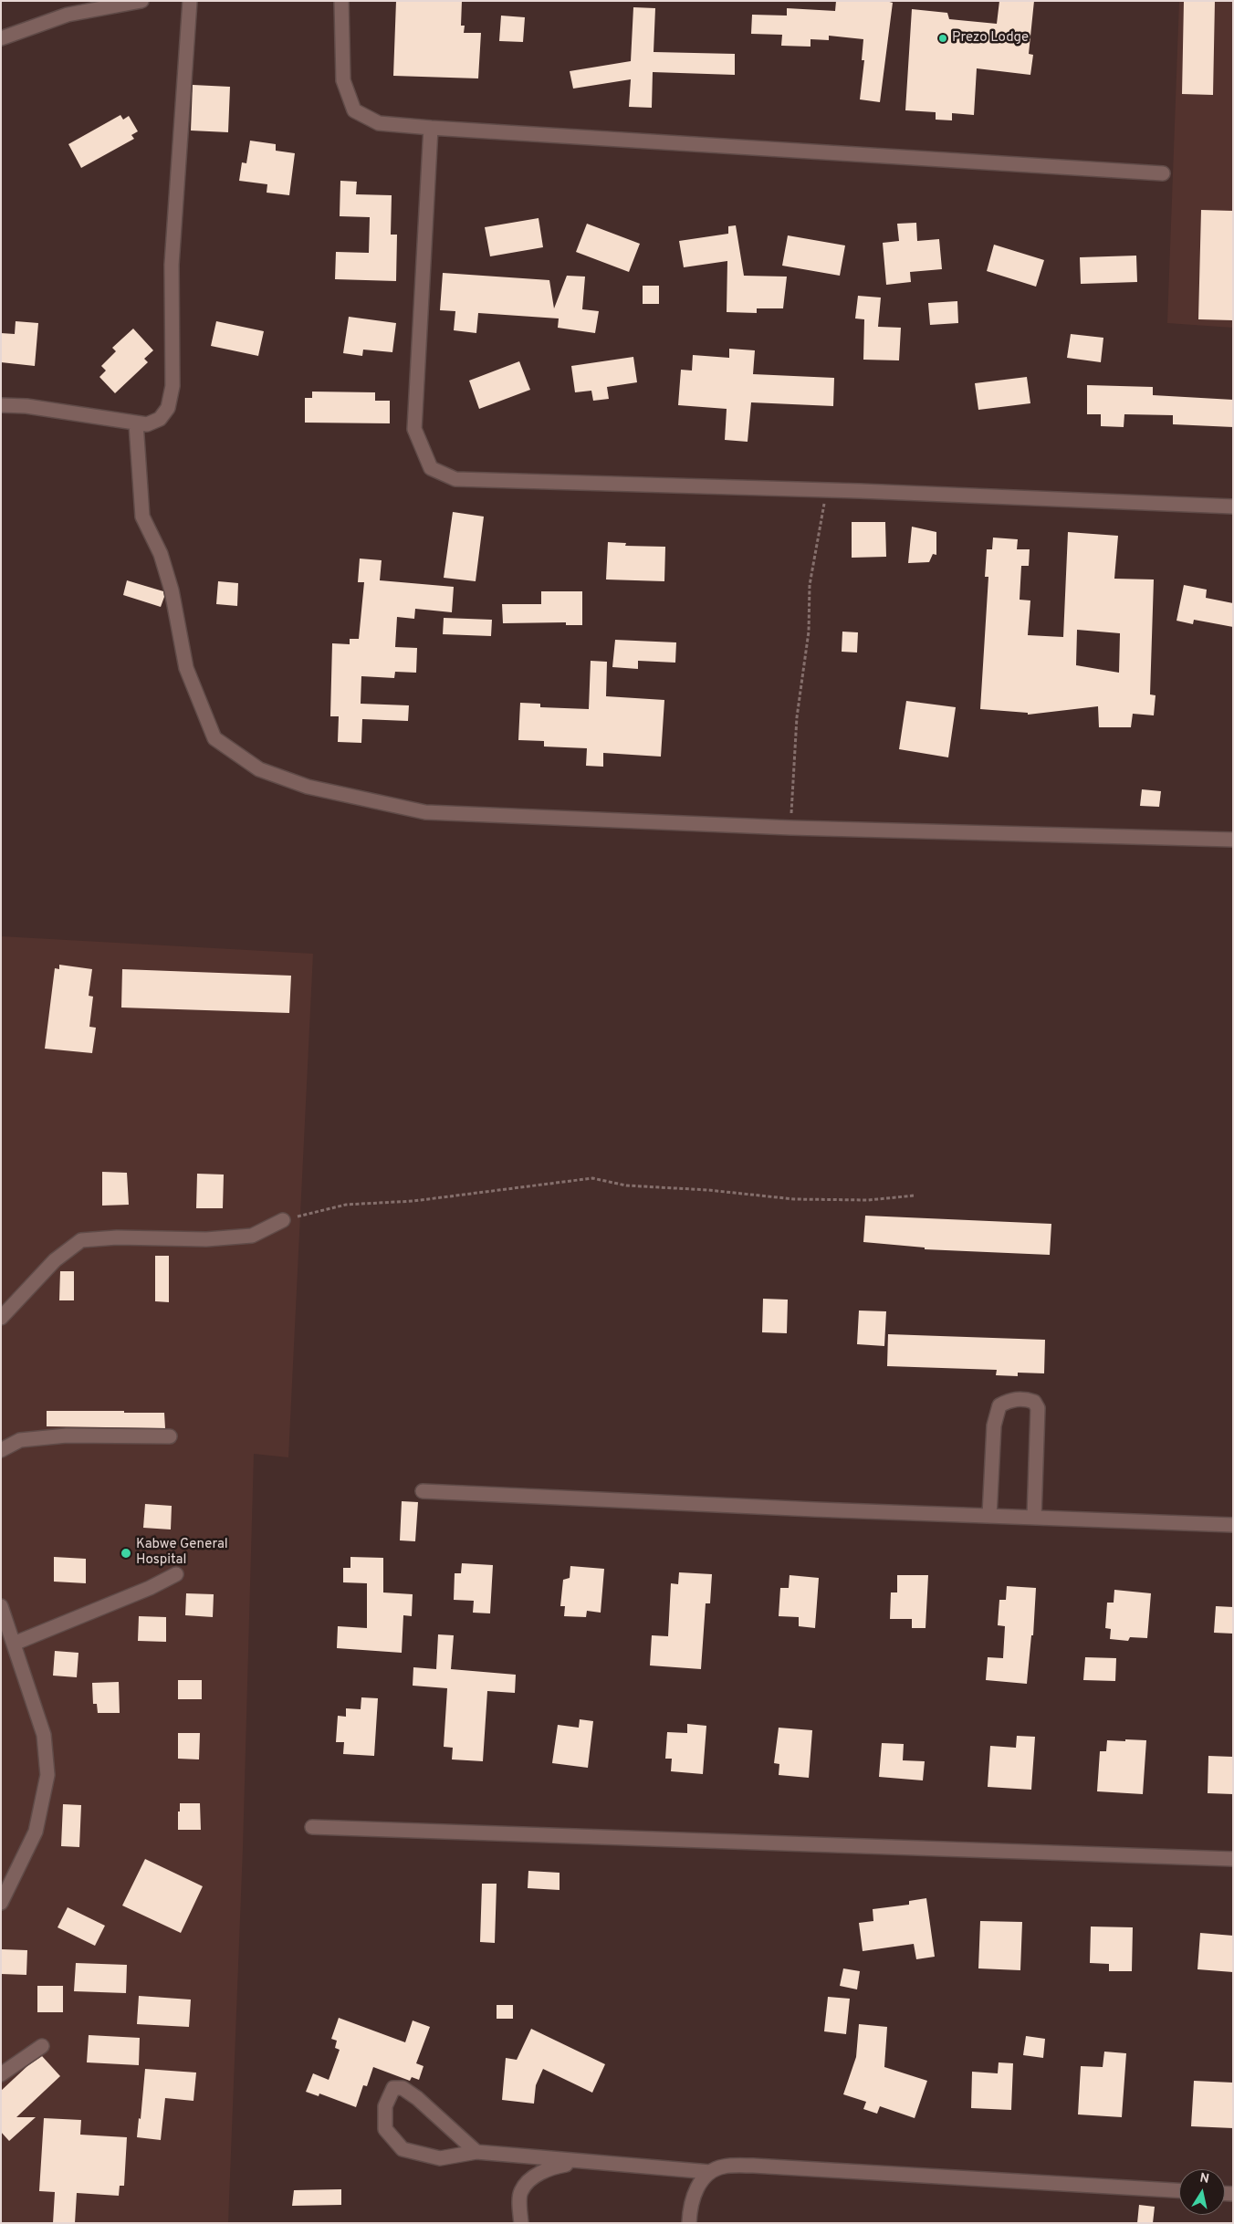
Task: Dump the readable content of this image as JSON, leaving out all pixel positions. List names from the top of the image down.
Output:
{
  "places": ["Prezo Lodge", "Kabwe General Hospital"],
  "north": "top"
}
